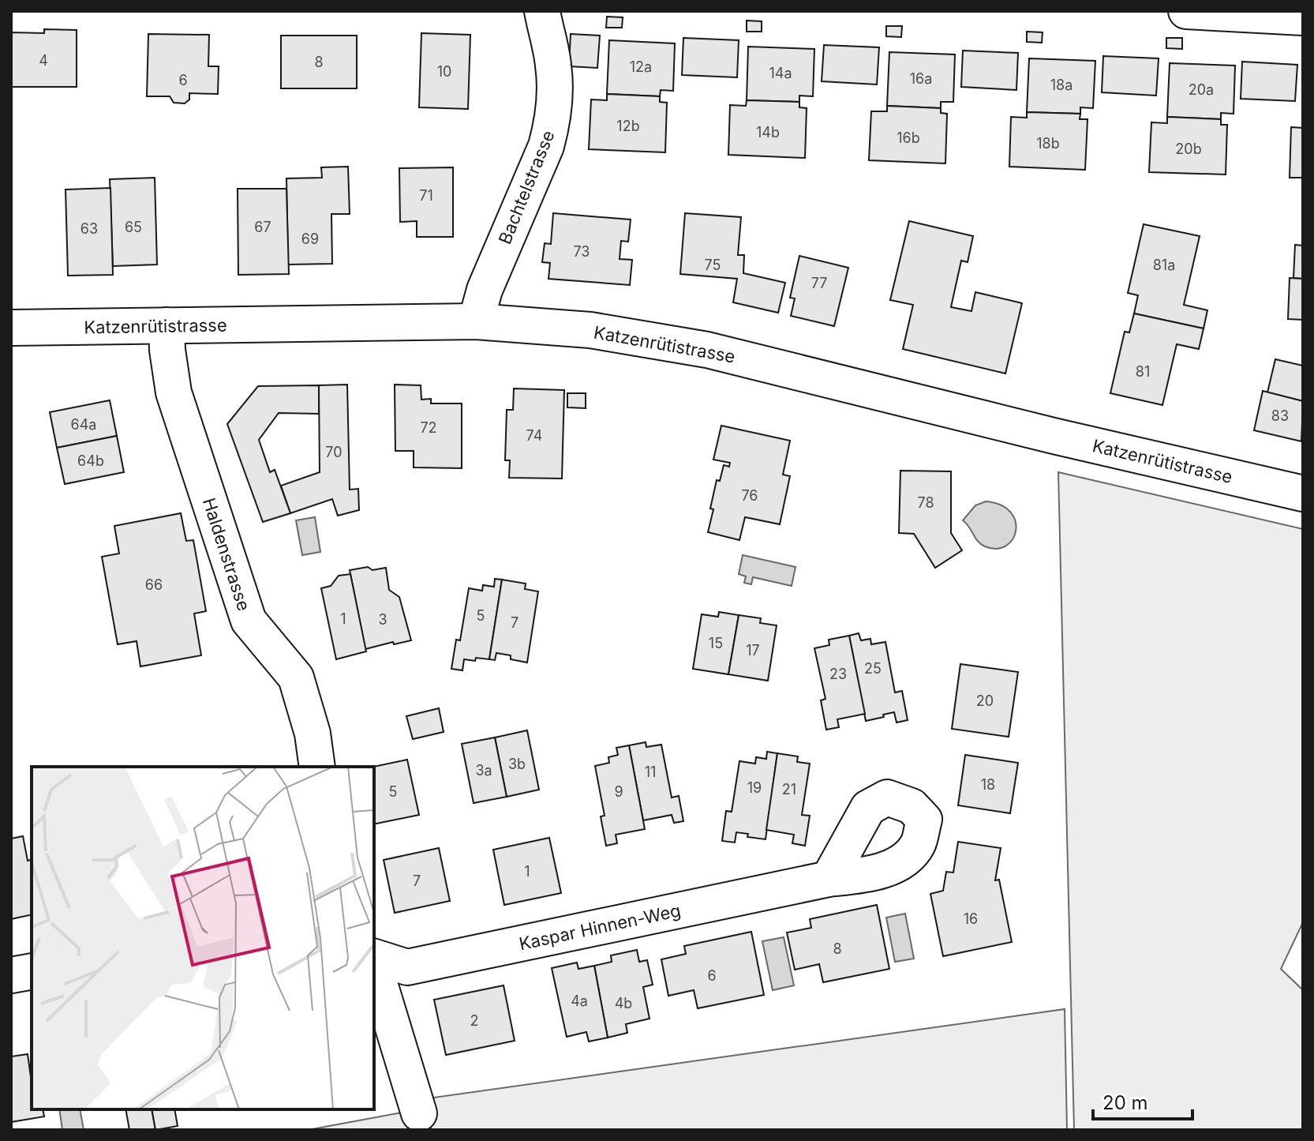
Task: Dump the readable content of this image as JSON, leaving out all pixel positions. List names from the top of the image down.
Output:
{
  "streets": {
    "street": [
      "Bachtelstrasse",
      "Katzenrütistrasse",
      "Haldenstrasse",
      "Kaspar Hinnen-Weg"
    ]
  },
  "crossings": [
    ["Bachtelstrasse", "Katzenrütistrasse"],
    ["Katzenrütistrasse", "Haldenstrasse"]
  ],
  "house_numbers": [
    "4",
    "8",
    "12a",
    "10",
    "14a",
    "16a",
    "6",
    "18a",
    "20a",
    "12b",
    "14b",
    "16b",
    "18b",
    "20b",
    "71",
    "65",
    "67",
    "63",
    "69",
    "73",
    "75",
    "81a",
    "77",
    "81",
    "83",
    "64a",
    "72",
    "74",
    "70",
    "64b",
    "76",
    "78",
    "66",
    "5",
    "1",
    "3",
    "7",
    "15",
    "17",
    "25",
    "23",
    "20",
    "3b",
    "3a",
    "11",
    "18",
    "19",
    "21",
    "5",
    "9",
    "1",
    "7",
    "16",
    "8",
    "6",
    "4a",
    "4b",
    "2"
  ],
  "scale_bar": "20 m"
}
